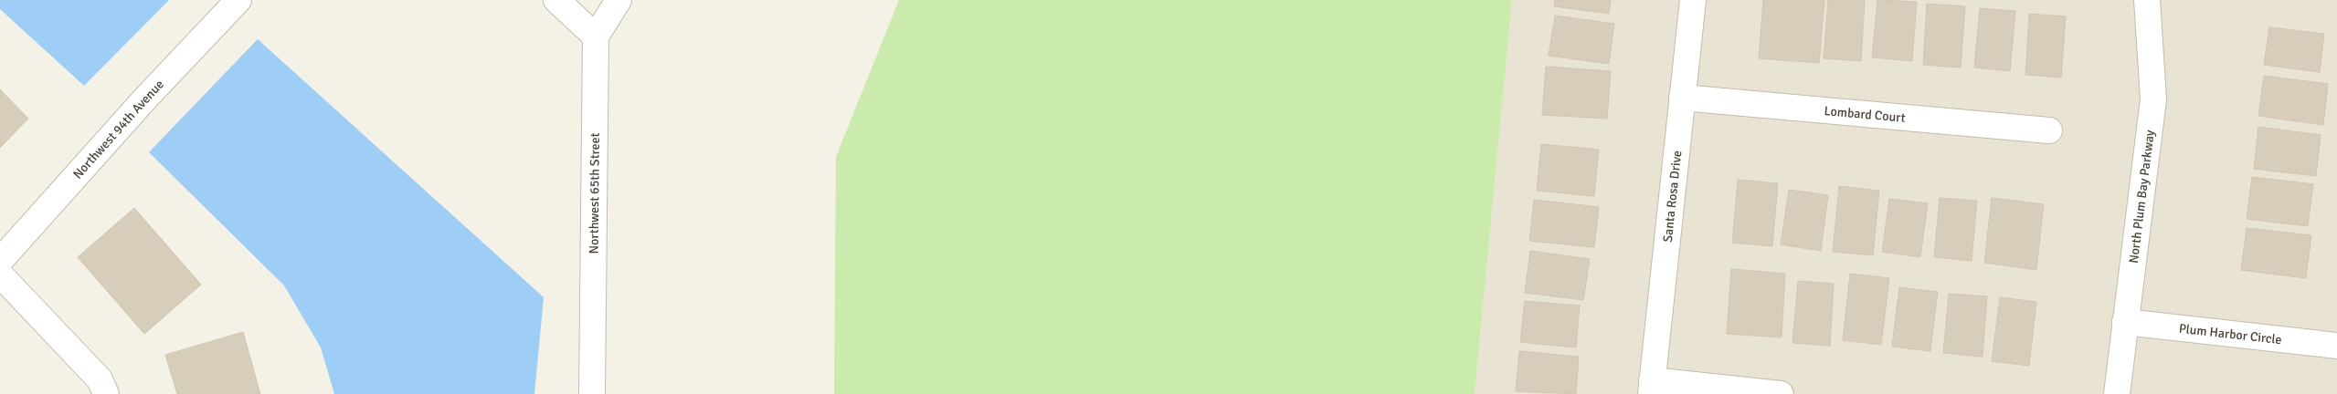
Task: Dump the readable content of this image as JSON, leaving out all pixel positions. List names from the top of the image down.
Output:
{
  "streets": {
    "street": [
      "Lombard Court",
      "Northwest 94th Avenue",
      "Northwest 65th Street",
      "Santa Rosa Drive",
      "North Plum Bay Parkway",
      "Plum Harbor Circle"
    ]
  },
  "crossings": [
    ["Lombard Court", "Santa Rosa Drive"],
    ["North Plum Bay Parkway", "Plum Harbor Circle"]
  ]
}
